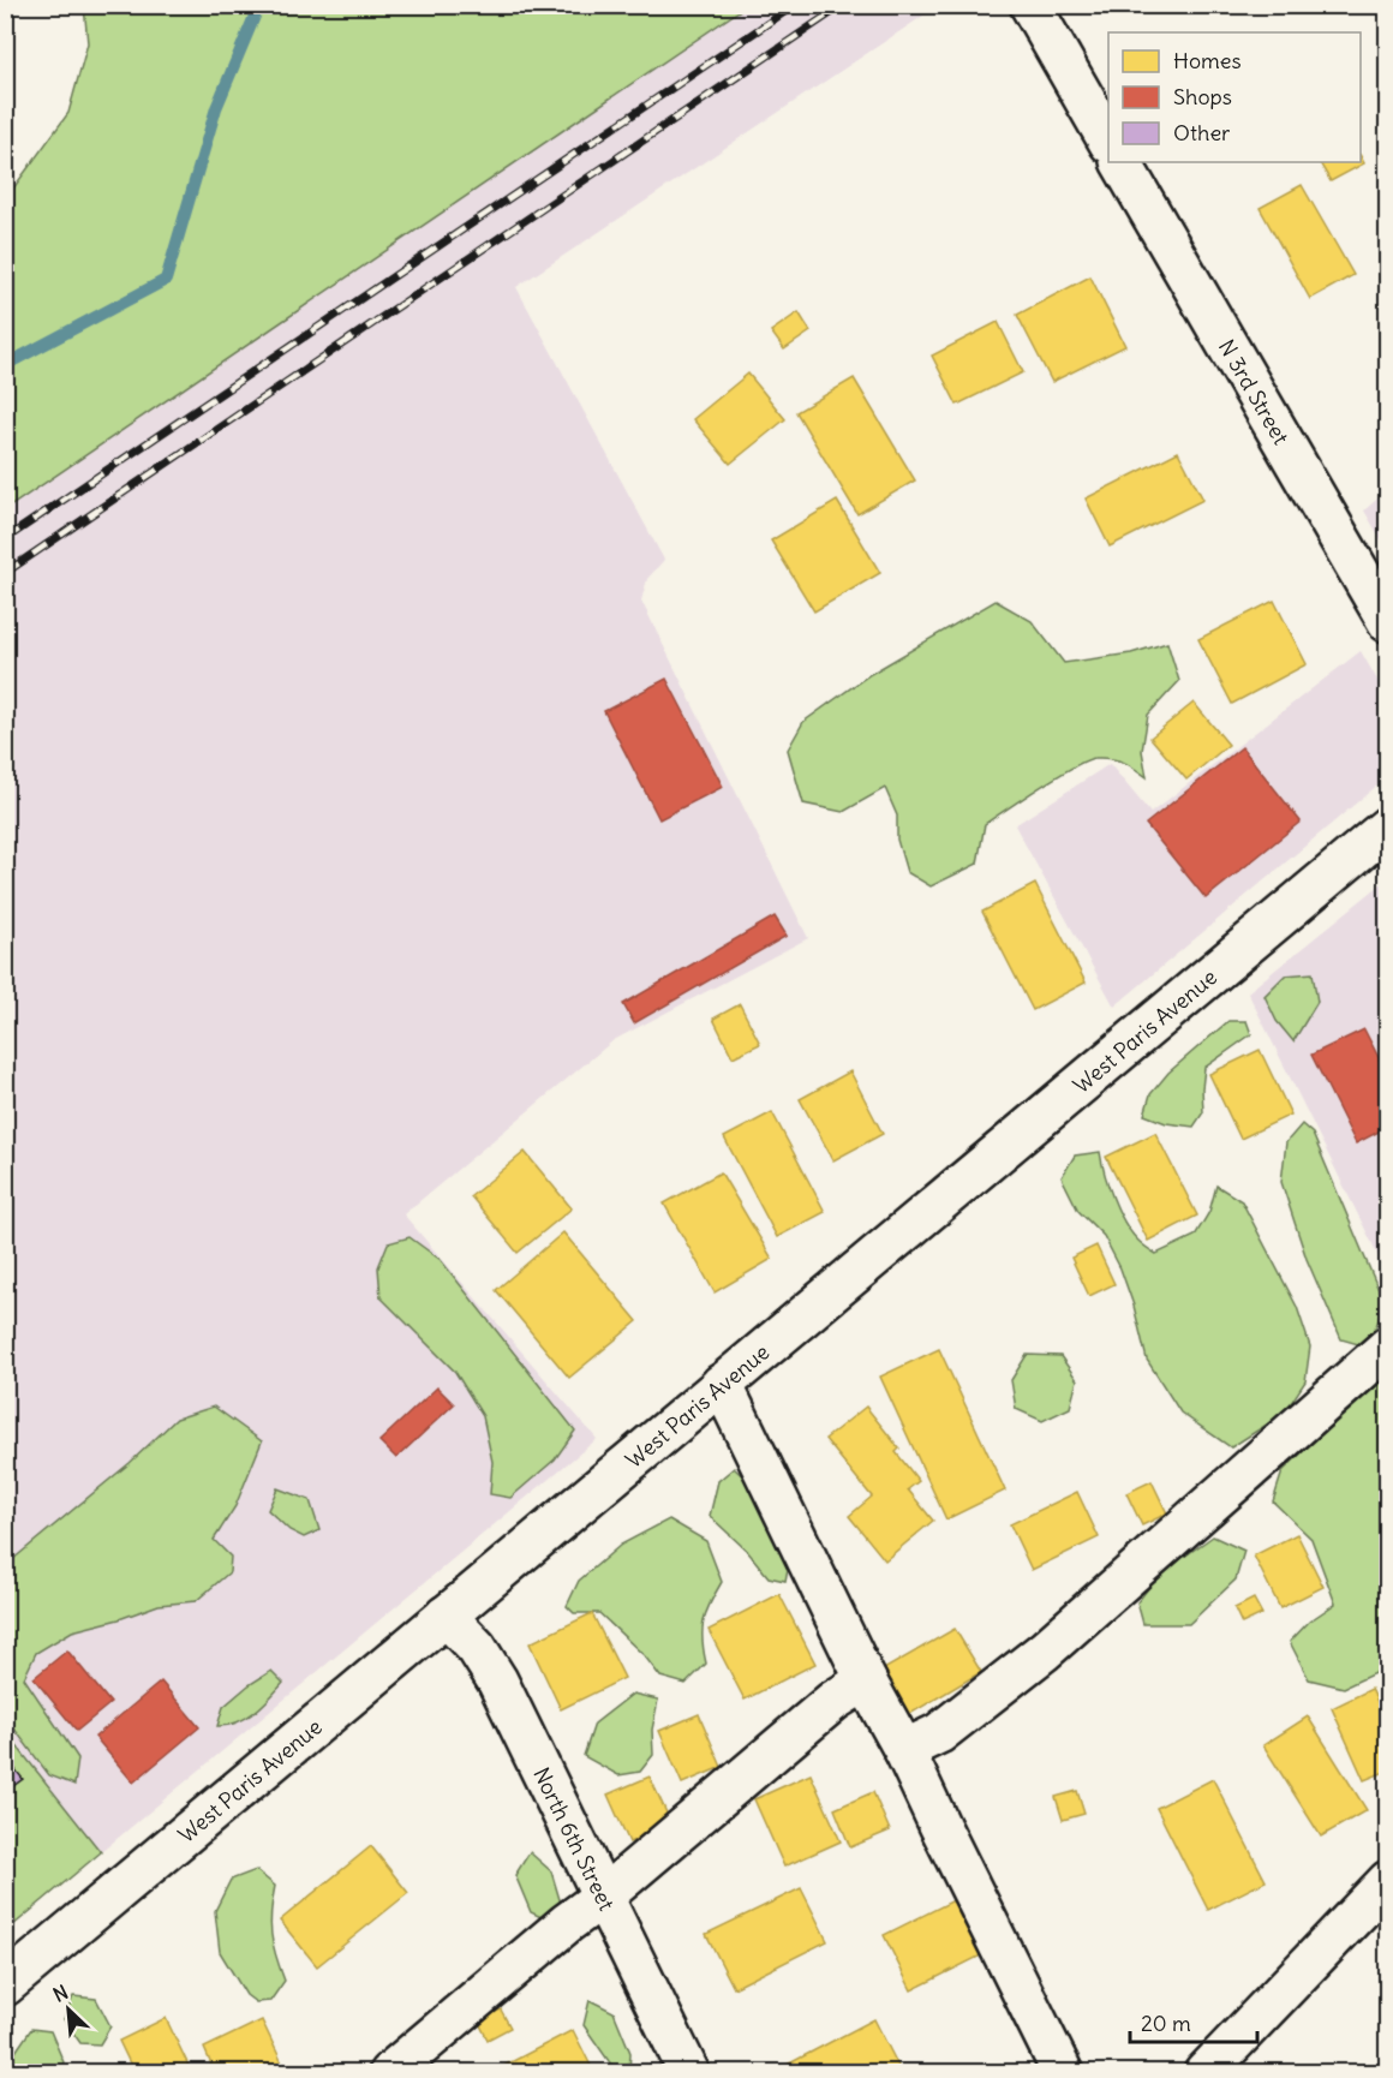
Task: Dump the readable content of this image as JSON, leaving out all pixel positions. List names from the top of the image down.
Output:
{
  "streets": {
    "main road": ["N 3rd Street", "West Paris Avenue", "North 6th Street"]
  },
  "crossings": [
    ["West Paris Avenue", "North 6th Street"]
  ],
  "legend": ["Homes", "Shops", "Other"],
  "scale_bar": "20 m",
  "north": "top left"
}
